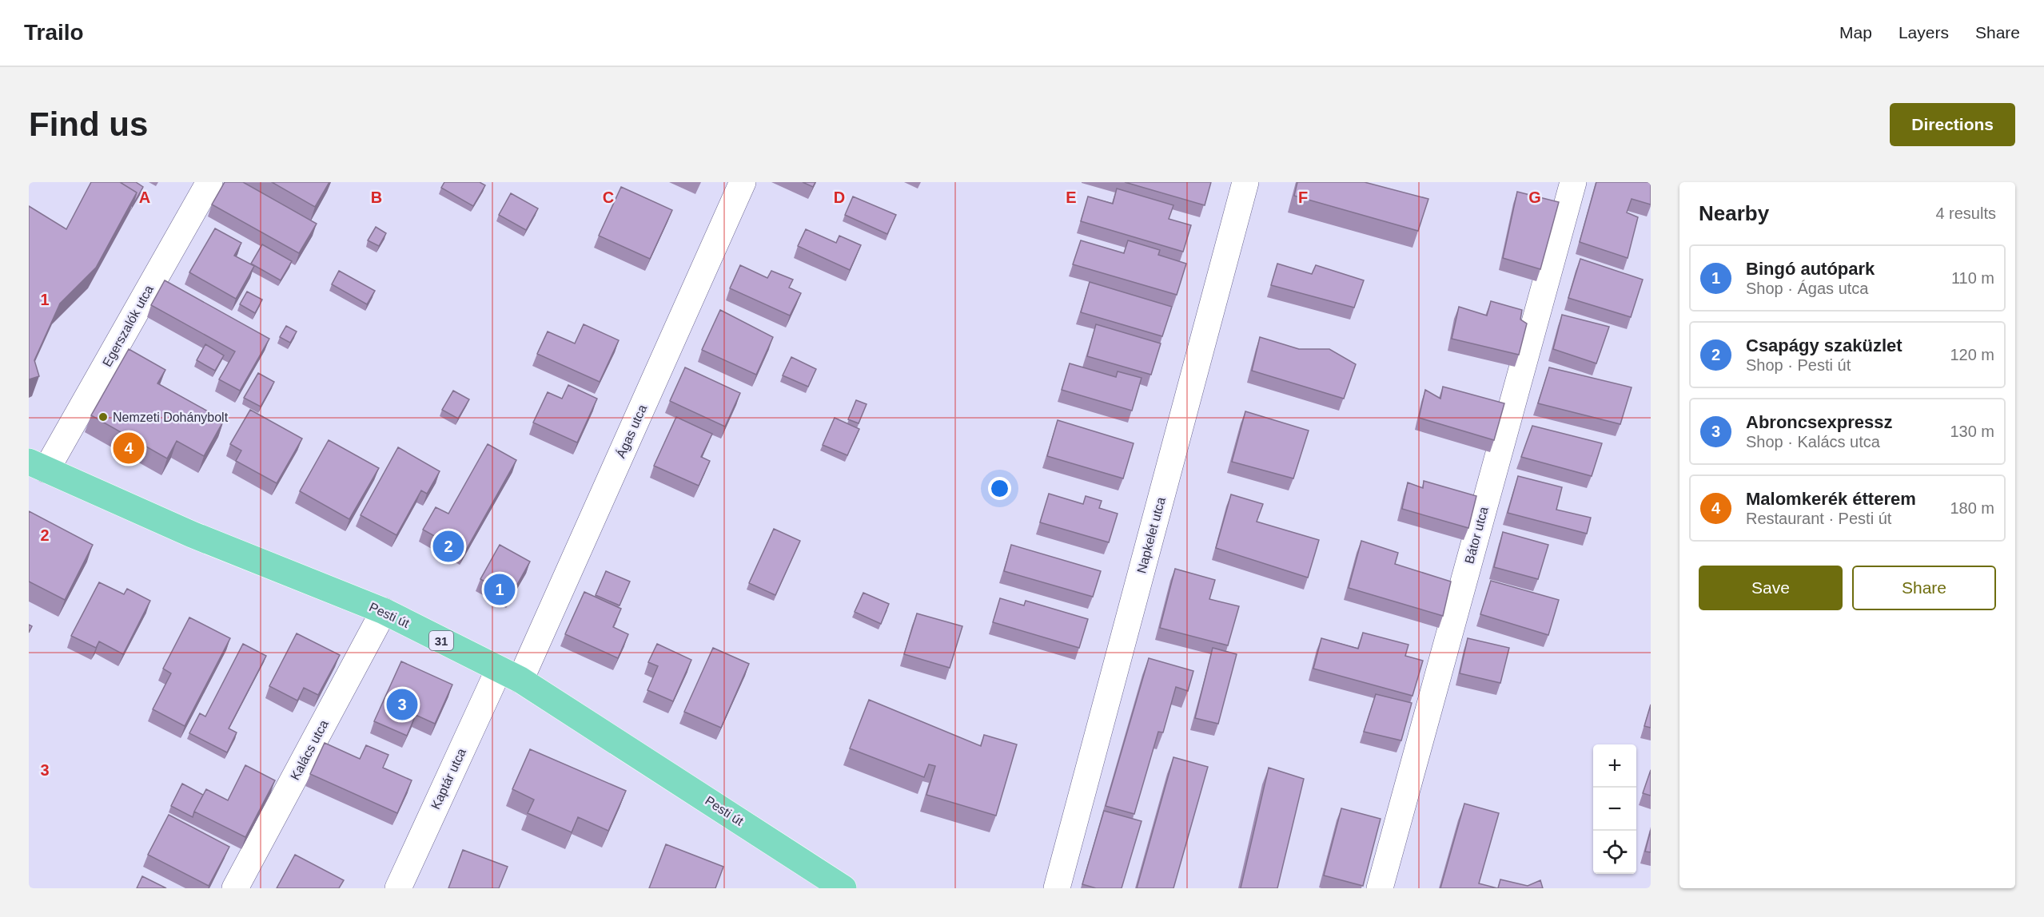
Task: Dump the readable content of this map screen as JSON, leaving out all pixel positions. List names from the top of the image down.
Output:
{
  "streets": {
    "main road": ["Pesti út", "31"],
    "street": [
      "Egerszalók utca",
      "Ágas utca",
      "Napkelet utca",
      "Bátor utca",
      "Kalács utca",
      "Kaptár utca"
    ]
  },
  "crossings": [
    ["Egerszalók utca", "Pesti út"],
    ["Ágas utca", "Pesti út"],
    ["Ágas utca", "Kaptár utca"],
    ["Pesti út", "Kalács utca"],
    ["Pesti út", "Kaptár utca"]
  ],
  "places": ["Nemzeti Dohánybolt"],
  "page": {
    "header": "Trailo",
    "nav": ["Map", "Layers", "Share"],
    "buttons": [
      "Directions",
      ["Save", "Share"]
    ],
    "title": "Find us",
    "heading": ["Nearby", "4 results"],
    "list": [
      {
        "mark": "1",
        "name": "Bingó autópark",
        "note": "Shop · Ágas utca",
        "value": "110 m"
      },
      {
        "mark": "2",
        "name": "Csapágy szaküzlet",
        "note": "Shop · Pesti út",
        "value": "120 m"
      },
      {
        "mark": "3",
        "name": "Abroncsexpressz",
        "note": "Shop · Kalács utca",
        "value": "130 m"
      },
      {
        "mark": "4",
        "name": "Malomkerék étterem",
        "note": "Restaurant · Pesti út",
        "value": "180 m"
      }
    ],
    "pins": [
      "4",
      "2",
      "1",
      "3"
    ],
    "map_buttons": ["+", "−"]
  },
  "grid": {
    "columns": [
      "A",
      "B",
      "C",
      "D",
      "E",
      "F",
      "G"
    ],
    "rows": ["1", "2", "3"]
  }
}
